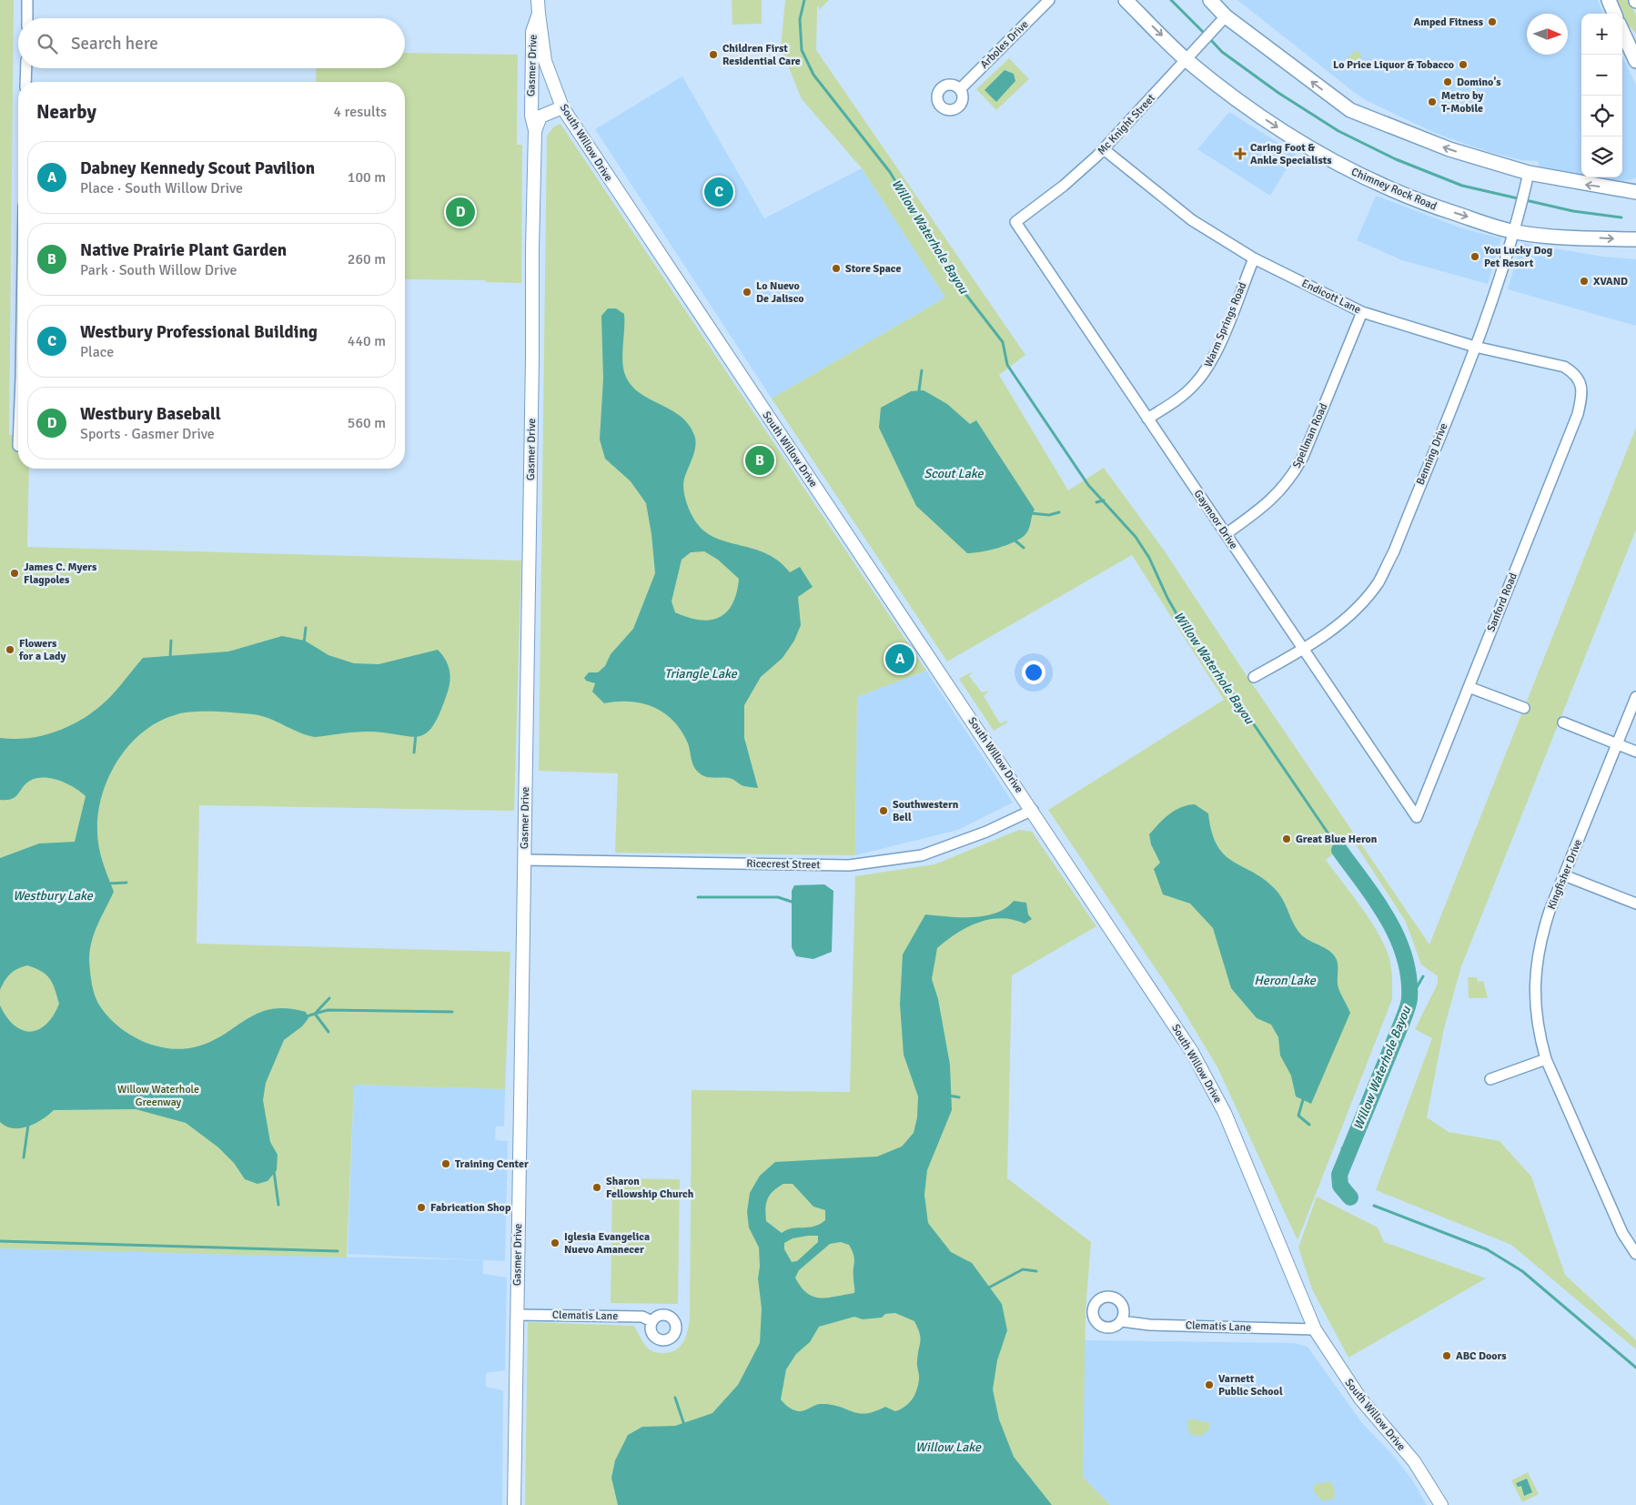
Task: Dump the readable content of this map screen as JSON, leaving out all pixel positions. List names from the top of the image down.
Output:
{
  "streets": {
    "main road": ["Chimney Rock Road"],
    "street": [
      "Arboles Drive",
      "Gasmer Drive",
      "Mc Knight Street",
      "South Willow Drive",
      "Endicott Lane",
      "Warm Springs Road",
      "Spellman Road",
      "Benning Drive",
      "Gaymoor Drive",
      "Sanford Road",
      "Ricecrest Street",
      "Kingfisher Drive",
      "Clematis Lane"
    ]
  },
  "crossings": [
    ["Gasmer Drive", "South Willow Drive"],
    ["Gasmer Drive", "Ricecrest Street"],
    ["Gasmer Drive", "Clematis Lane"],
    ["Mc Knight Street", "Chimney Rock Road"],
    ["Mc Knight Street", "Endicott Lane"],
    ["Mc Knight Street", "Gaymoor Drive"],
    ["South Willow Drive", "Ricecrest Street"],
    ["South Willow Drive", "Clematis Lane"],
    ["Chimney Rock Road", "Benning Drive"],
    ["Endicott Lane", "Warm Springs Road"],
    ["Endicott Lane", "Spellman Road"],
    ["Endicott Lane", "Benning Drive"],
    ["Endicott Lane", "Sanford Road"],
    ["Warm Springs Road", "Gaymoor Drive"],
    ["Spellman Road", "Gaymoor Drive"],
    ["Benning Drive", "Gaymoor Drive"],
    ["Gaymoor Drive", "Sanford Road"]
  ],
  "water": [
    "Willow Waterhole Bayou",
    "Scout Lake",
    "Triangle Lake",
    "Westbury Lake",
    "Heron Lake",
    "Willow Lake"
  ],
  "parks": ["Willow Waterhole Greenway"],
  "places": {
    "other": [
      "Amped Fitness",
      "Children First Residential Care",
      "Lo Price Liquor & Tobacco",
      "Domino's",
      "Metro by T-Mobile",
      "You Lucky Dog Pet Resort",
      "Store Space",
      "XVAND",
      "Lo Nuevo De Jalisco",
      "James C. Myers Flagpoles",
      "Flowers for a Lady",
      "Southwestern Bell",
      "Great Blue Heron",
      "Training Center",
      "Sharon Fellowship Church",
      "Fabrication Shop",
      "Iglesia Evangelica Nuevo Amanecer",
      "ABC Doors",
      "Varnett Public School"
    ],
    "health": ["Caring Foot & Ankle Specialists"]
  },
  "north": "right",
  "page": {
    "map_buttons": ["+", "−"],
    "search": "Search here",
    "heading": ["Nearby", "4 results"],
    "list": [
      {
        "mark": "A",
        "name": "Dabney Kennedy Scout Pavilion",
        "note": "Place · South Willow Drive",
        "value": "100 m"
      },
      {
        "mark": "B",
        "name": "Native Prairie Plant Garden",
        "note": "Park · South Willow Drive",
        "value": "260 m"
      },
      {
        "mark": "C",
        "name": "Westbury Professional Building",
        "note": "Place",
        "value": "440 m"
      },
      {
        "mark": "D",
        "name": "Westbury Baseball",
        "note": "Sports · Gasmer Drive",
        "value": "560 m"
      }
    ],
    "pins": [
      "C",
      "D",
      "B",
      "A"
    ]
  }
}
